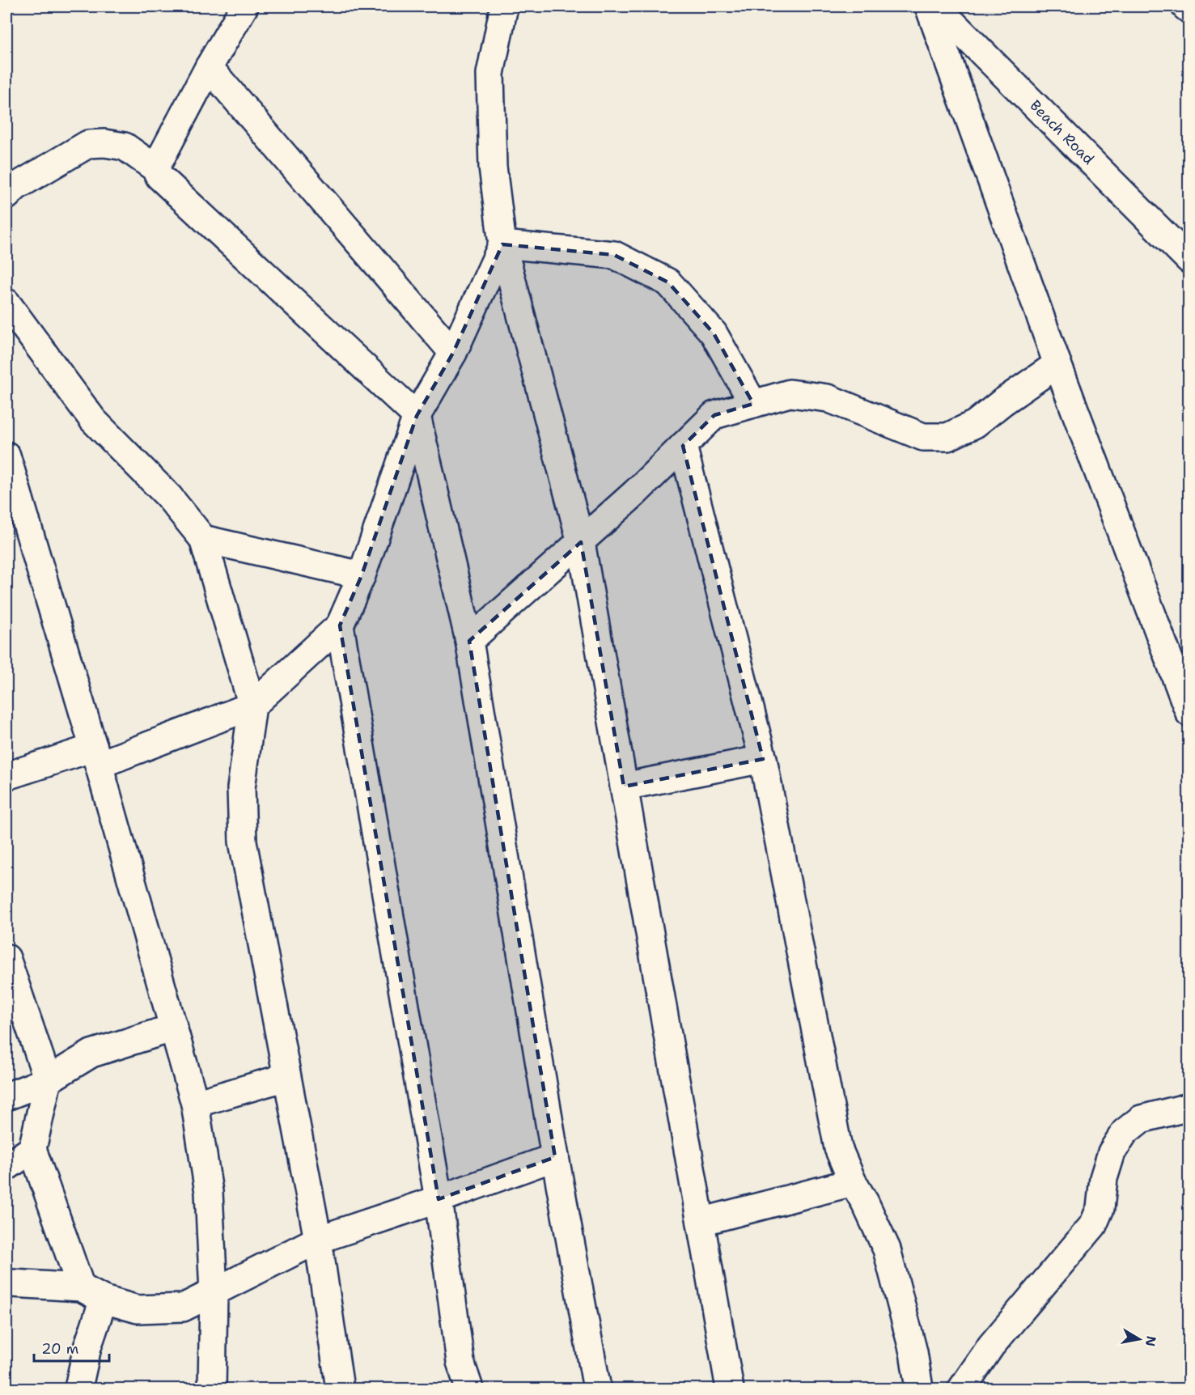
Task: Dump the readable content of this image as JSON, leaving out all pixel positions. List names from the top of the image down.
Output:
{
  "streets": {
    "street": ["Beach Road"]
  },
  "scale_bar": "20 m",
  "north": "right"
}
